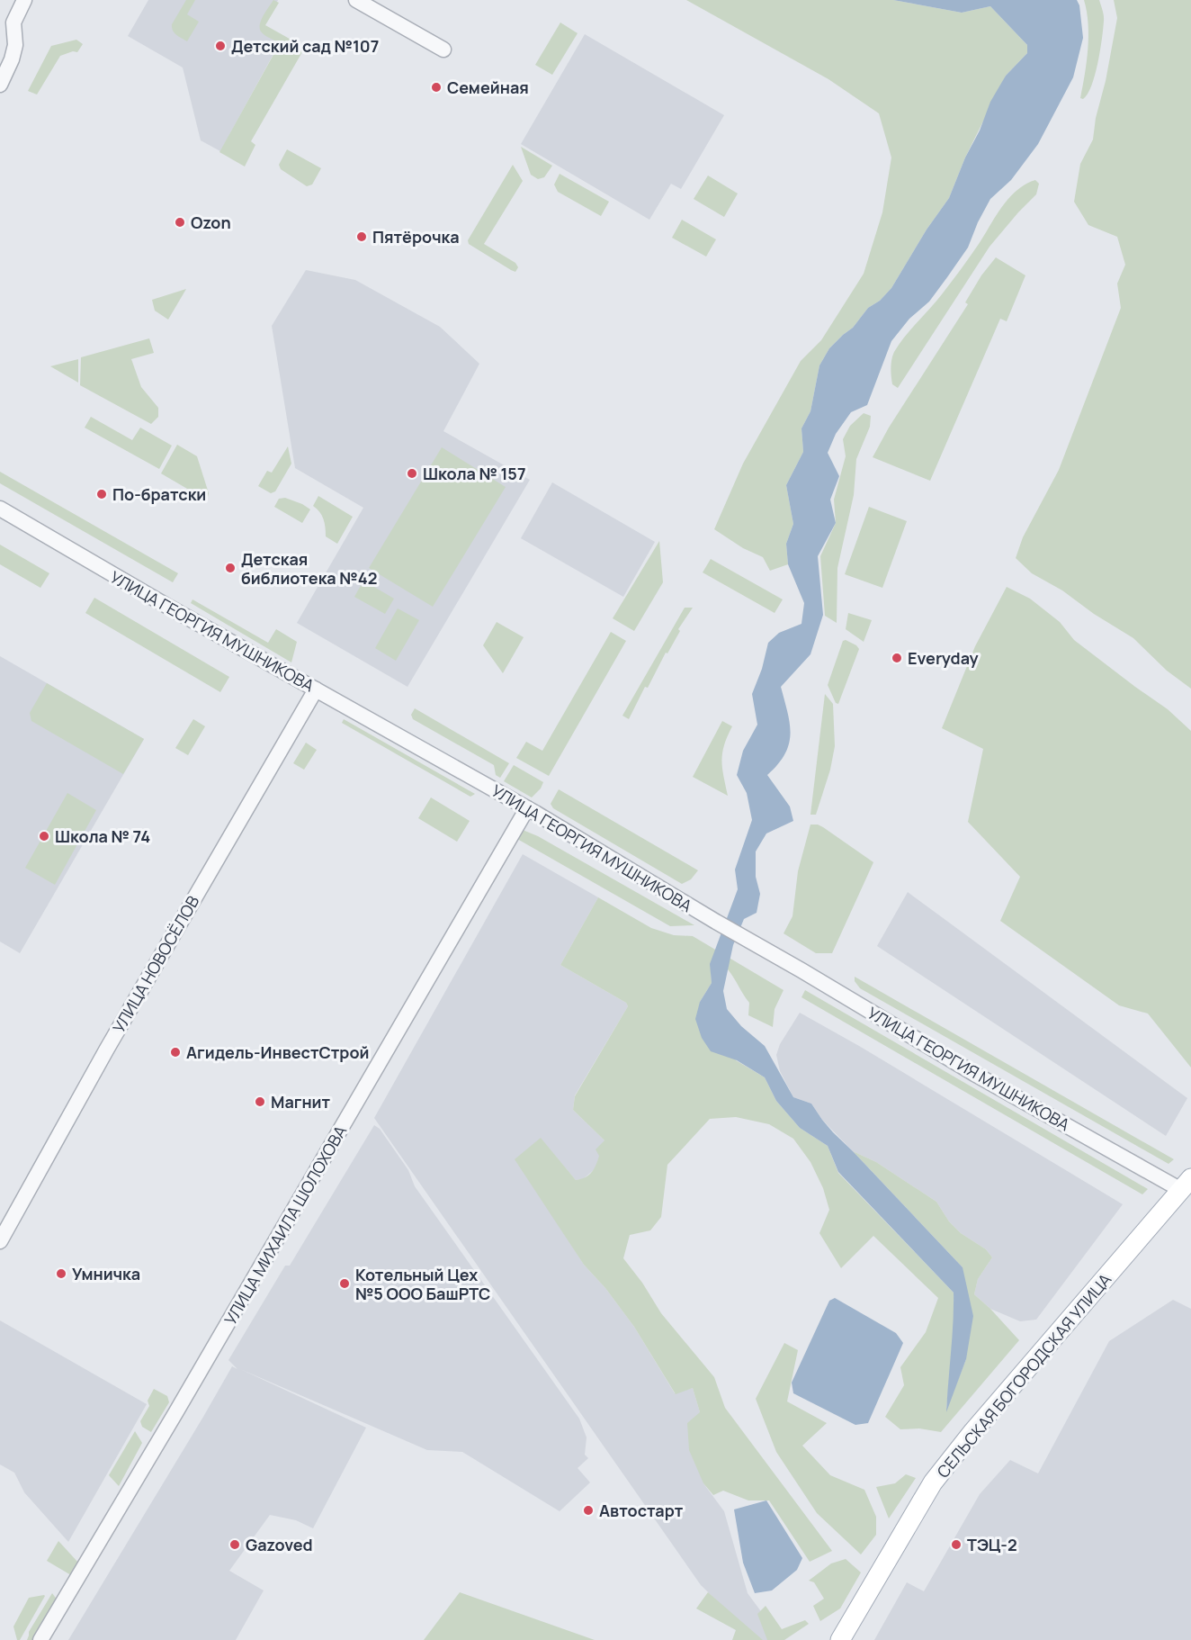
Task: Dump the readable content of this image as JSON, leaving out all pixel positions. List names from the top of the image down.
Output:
{
  "streets": {
    "main road": ["СЕЛЬСКАЯ БОГОРОДСКАЯ УЛИЦА"],
    "street": ["УЛИЦА ГЕОРГИЯ МУШНИКОВА", "УЛИЦА НОВОСЁЛОВ", "УЛИЦА МИХАИЛА ШОЛОХОВА"]
  },
  "crossings": [
    ["УЛИЦА ГЕОРГИЯ МУШНИКОВА", "УЛИЦА НОВОСЁЛОВ"],
    ["УЛИЦА ГЕОРГИЯ МУШНИКОВА", "УЛИЦА МИХАИЛА ШОЛОХОВА"],
    ["УЛИЦА ГЕОРГИЯ МУШНИКОВА", "СЕЛЬСКАЯ БОГОРОДСКАЯ УЛИЦА"]
  ],
  "places": [
    "Детский сад №107",
    "Семейная",
    "Ozon",
    "Пятёрочка",
    "Школа № 157",
    "По-братски",
    "Детская библиотека №42",
    "Everyday",
    "Школа № 74",
    "Агидель-ИнвестСтрой",
    "Магнит",
    "Умничка",
    "Котельный Цех №5 ООО БашРТС",
    "Автостарт",
    "Gazoved",
    "ТЭЦ-2"
  ]
}
